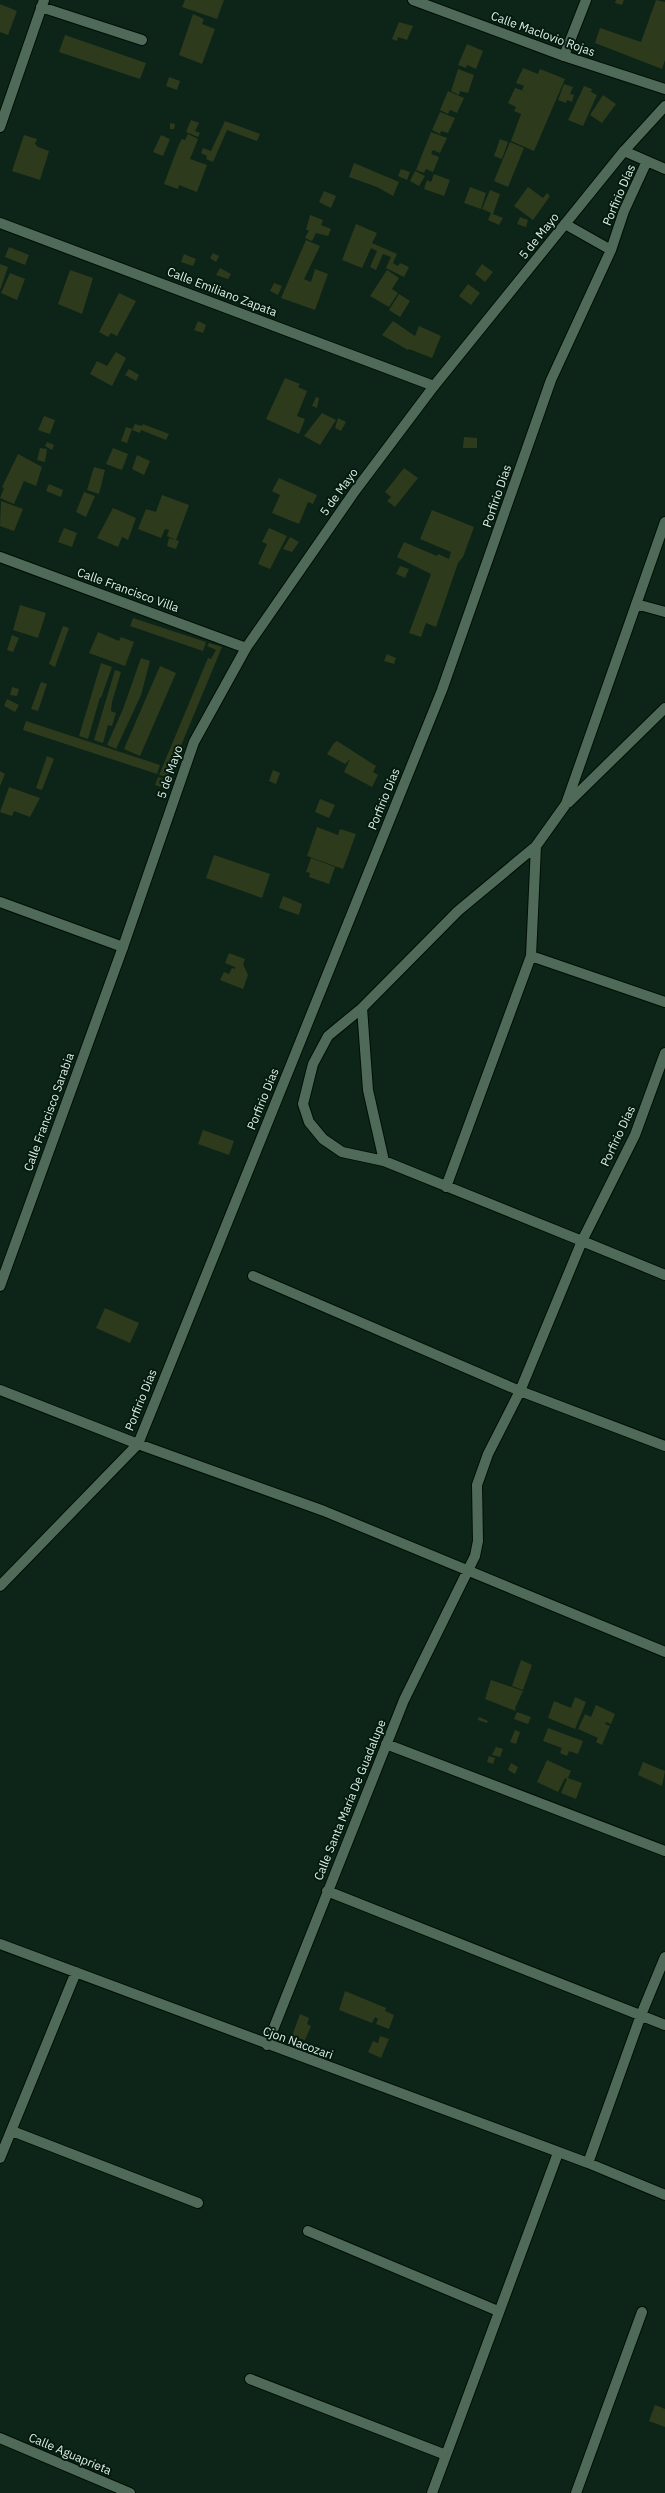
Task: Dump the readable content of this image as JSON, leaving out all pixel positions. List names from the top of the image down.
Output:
{
  "streets": {
    "street": [
      "Calle Maclovio Rojas",
      "Porfirio Días",
      "5 de Mayo",
      "Calle Emiliano Zapata",
      "Calle Francisco Villa",
      "Calle Francisco Sarabia",
      "Calle Santa María De Guadalupe",
      "Cjon Nacozari",
      "Calle Aguaprieta"
    ]
  },
  "crossings": [
    ["Porfirio Días", "Calle Santa María De Guadalupe"],
    ["5 de Mayo", "Calle Emiliano Zapata"],
    ["5 de Mayo", "Calle Francisco Villa"],
    ["5 de Mayo", "Calle Francisco Sarabia"],
    ["Calle Santa María De Guadalupe", "Cjon Nacozari"]
  ]
}
